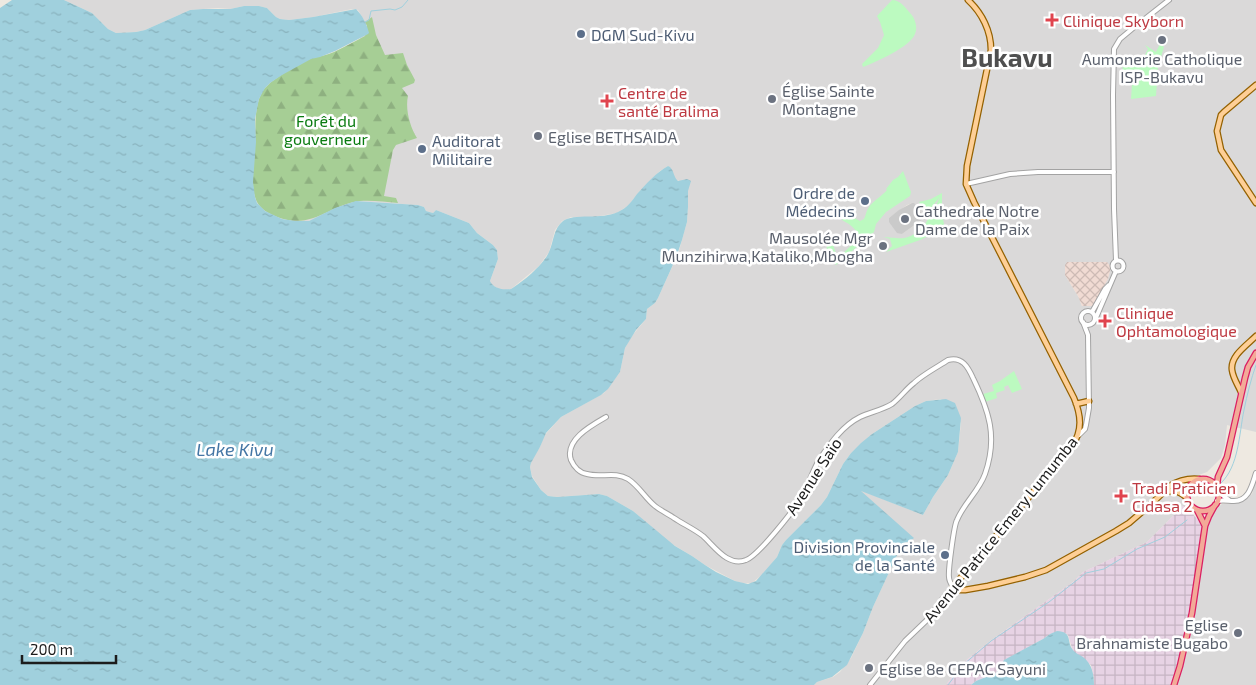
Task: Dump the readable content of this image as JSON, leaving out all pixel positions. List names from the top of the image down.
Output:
{
  "streets": {
    "main road": ["Avenue Patrice Emery Lumumba"],
    "street": ["Avenue Saïo"]
  },
  "crossings": [
    ["Avenue Saïo", "Avenue Patrice Emery Lumumba"]
  ],
  "districts": ["Bukavu"],
  "water": ["Lake Kivu"],
  "parks": ["Forêt du gouverneur"],
  "places": {
    "health": [
      "Clinique Skyborn",
      "Centre de santé Bralima",
      "Clinique Ophtamologique",
      "Tradi Praticien Cidasa 2"
    ],
    "other": [
      "DGM Sud-Kivu",
      "Aumonerie Catholique ISP-Bukavu",
      "Église Sainte Montagne",
      "Eglise BETHSAIDA",
      "Auditorat Militaire",
      "Ordre de Médecins",
      "Cathedrale Notre Dame de la Paix",
      "Mausolée Mgr Munzihirwa,Kataliko,Mbogha",
      "Division Provinciale de la Santé",
      "Eglise Brahnamiste Bugabo",
      "Eglise 8e CEPAC Sayuni"
    ]
  },
  "scale_bar": "200 m"
}
